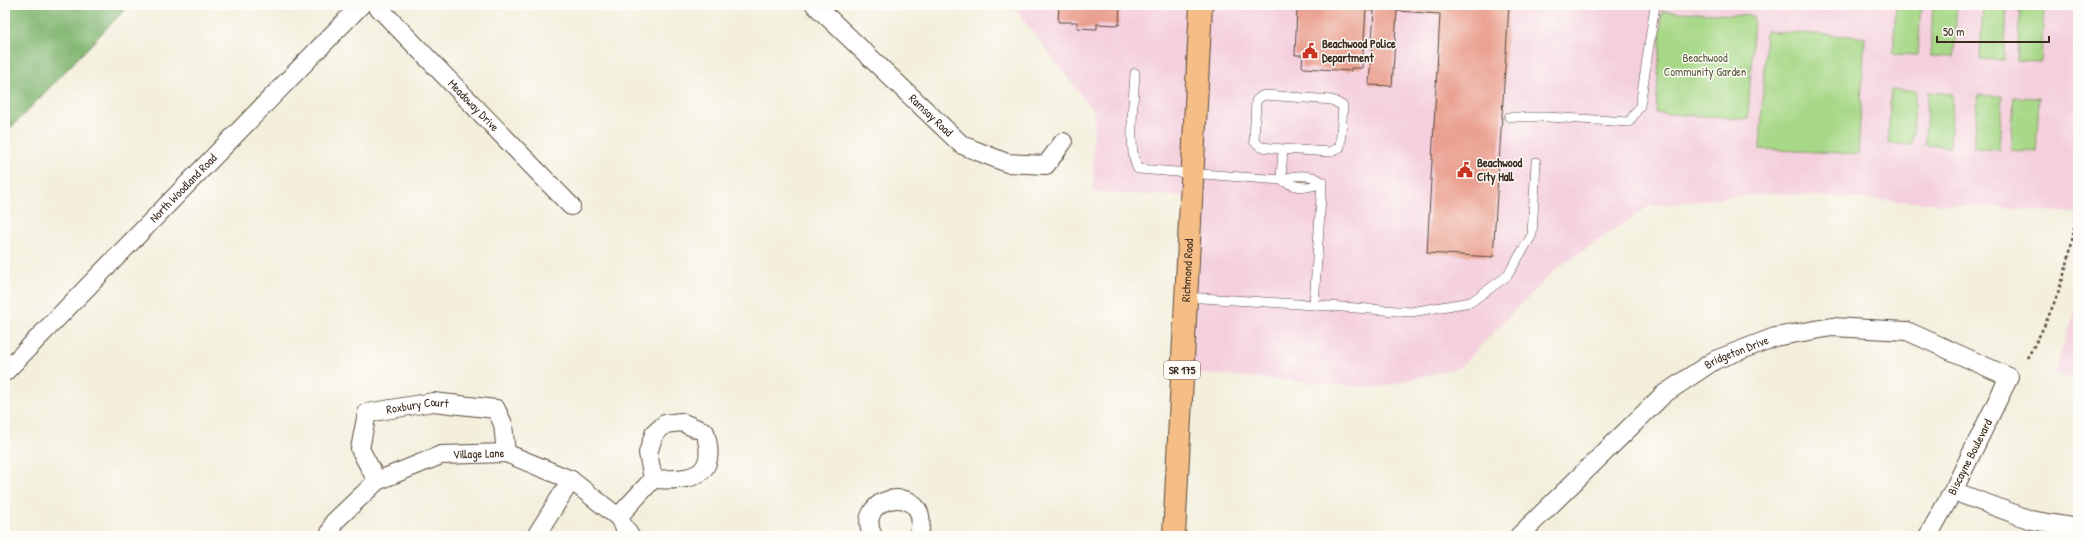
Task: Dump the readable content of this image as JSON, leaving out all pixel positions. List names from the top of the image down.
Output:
{
  "streets": {
    "main road": ["Richmond Road", "SR 175"],
    "street": [
      "Meadoway Drive",
      "Ramsay Road",
      "North Woodland Road",
      "Bridgeton Drive",
      "Roxbury Court",
      "Village Lane",
      "Biscayne Boulevard"
    ]
  },
  "crossings": [
    ["Bridgeton Drive", "Biscayne Boulevard"],
    ["Roxbury Court", "Village Lane"]
  ],
  "parks": ["Beachwood Community Garden"],
  "places": {
    "public building": ["Beachwood Police Department", "Beachwood City Hall"]
  },
  "scale_bar": "50 m"
}
